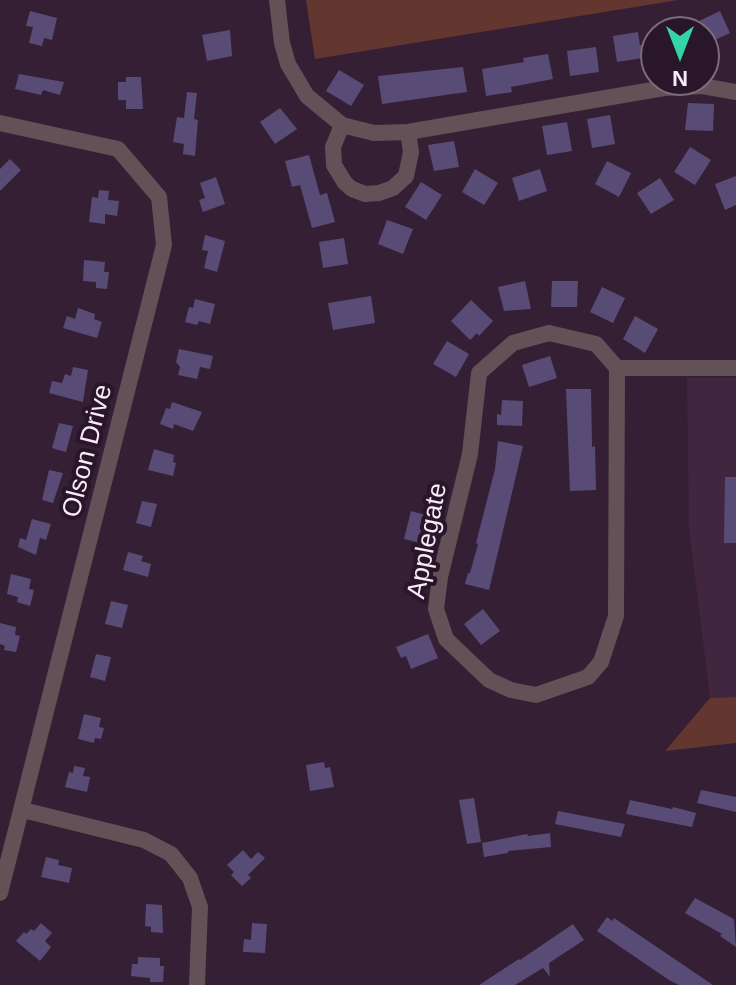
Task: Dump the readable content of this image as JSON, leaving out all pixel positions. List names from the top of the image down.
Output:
{
  "streets": {
    "street": ["Olson Drive", "Applegate"]
  },
  "north": "bottom"
}
